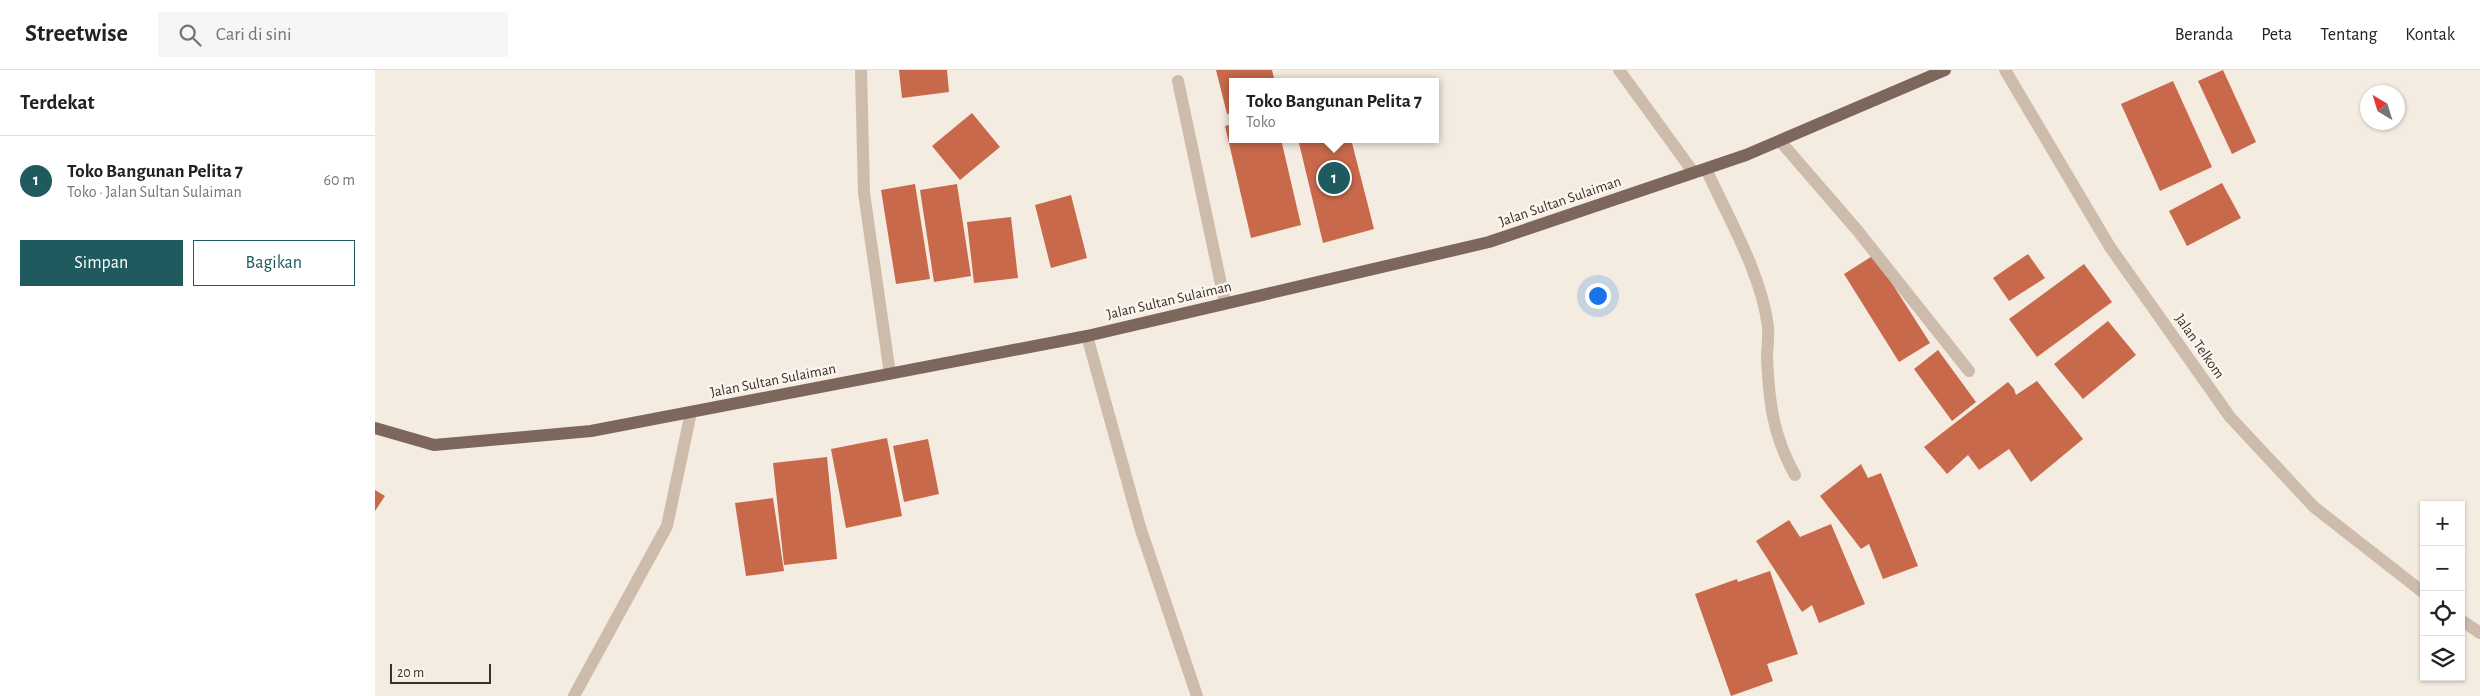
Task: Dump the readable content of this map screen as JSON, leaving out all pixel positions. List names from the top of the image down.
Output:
{
  "streets": {
    "main road": ["Jalan Sultan Sulaiman"],
    "street": ["Jalan Telkom"]
  },
  "scale_bar": "20 m",
  "north": "top left",
  "page": {
    "header": "Streetwise",
    "search": "Cari di sini",
    "nav": [
      "Beranda",
      "Peta",
      "Tentang",
      "Kontak"
    ],
    "heading": "Terdekat",
    "popup": ["Toko Bangunan Pelita 7", "Toko"],
    "list": [
      {
        "mark": "1",
        "name": "Toko Bangunan Pelita 7",
        "note": "Toko · Jalan Sultan Sulaiman",
        "value": "60 m"
      }
    ],
    "pins": "1",
    "buttons": ["Simpan", "Bagikan"],
    "map_buttons": ["+", "−"],
    "scale": "20 m"
  }
}
